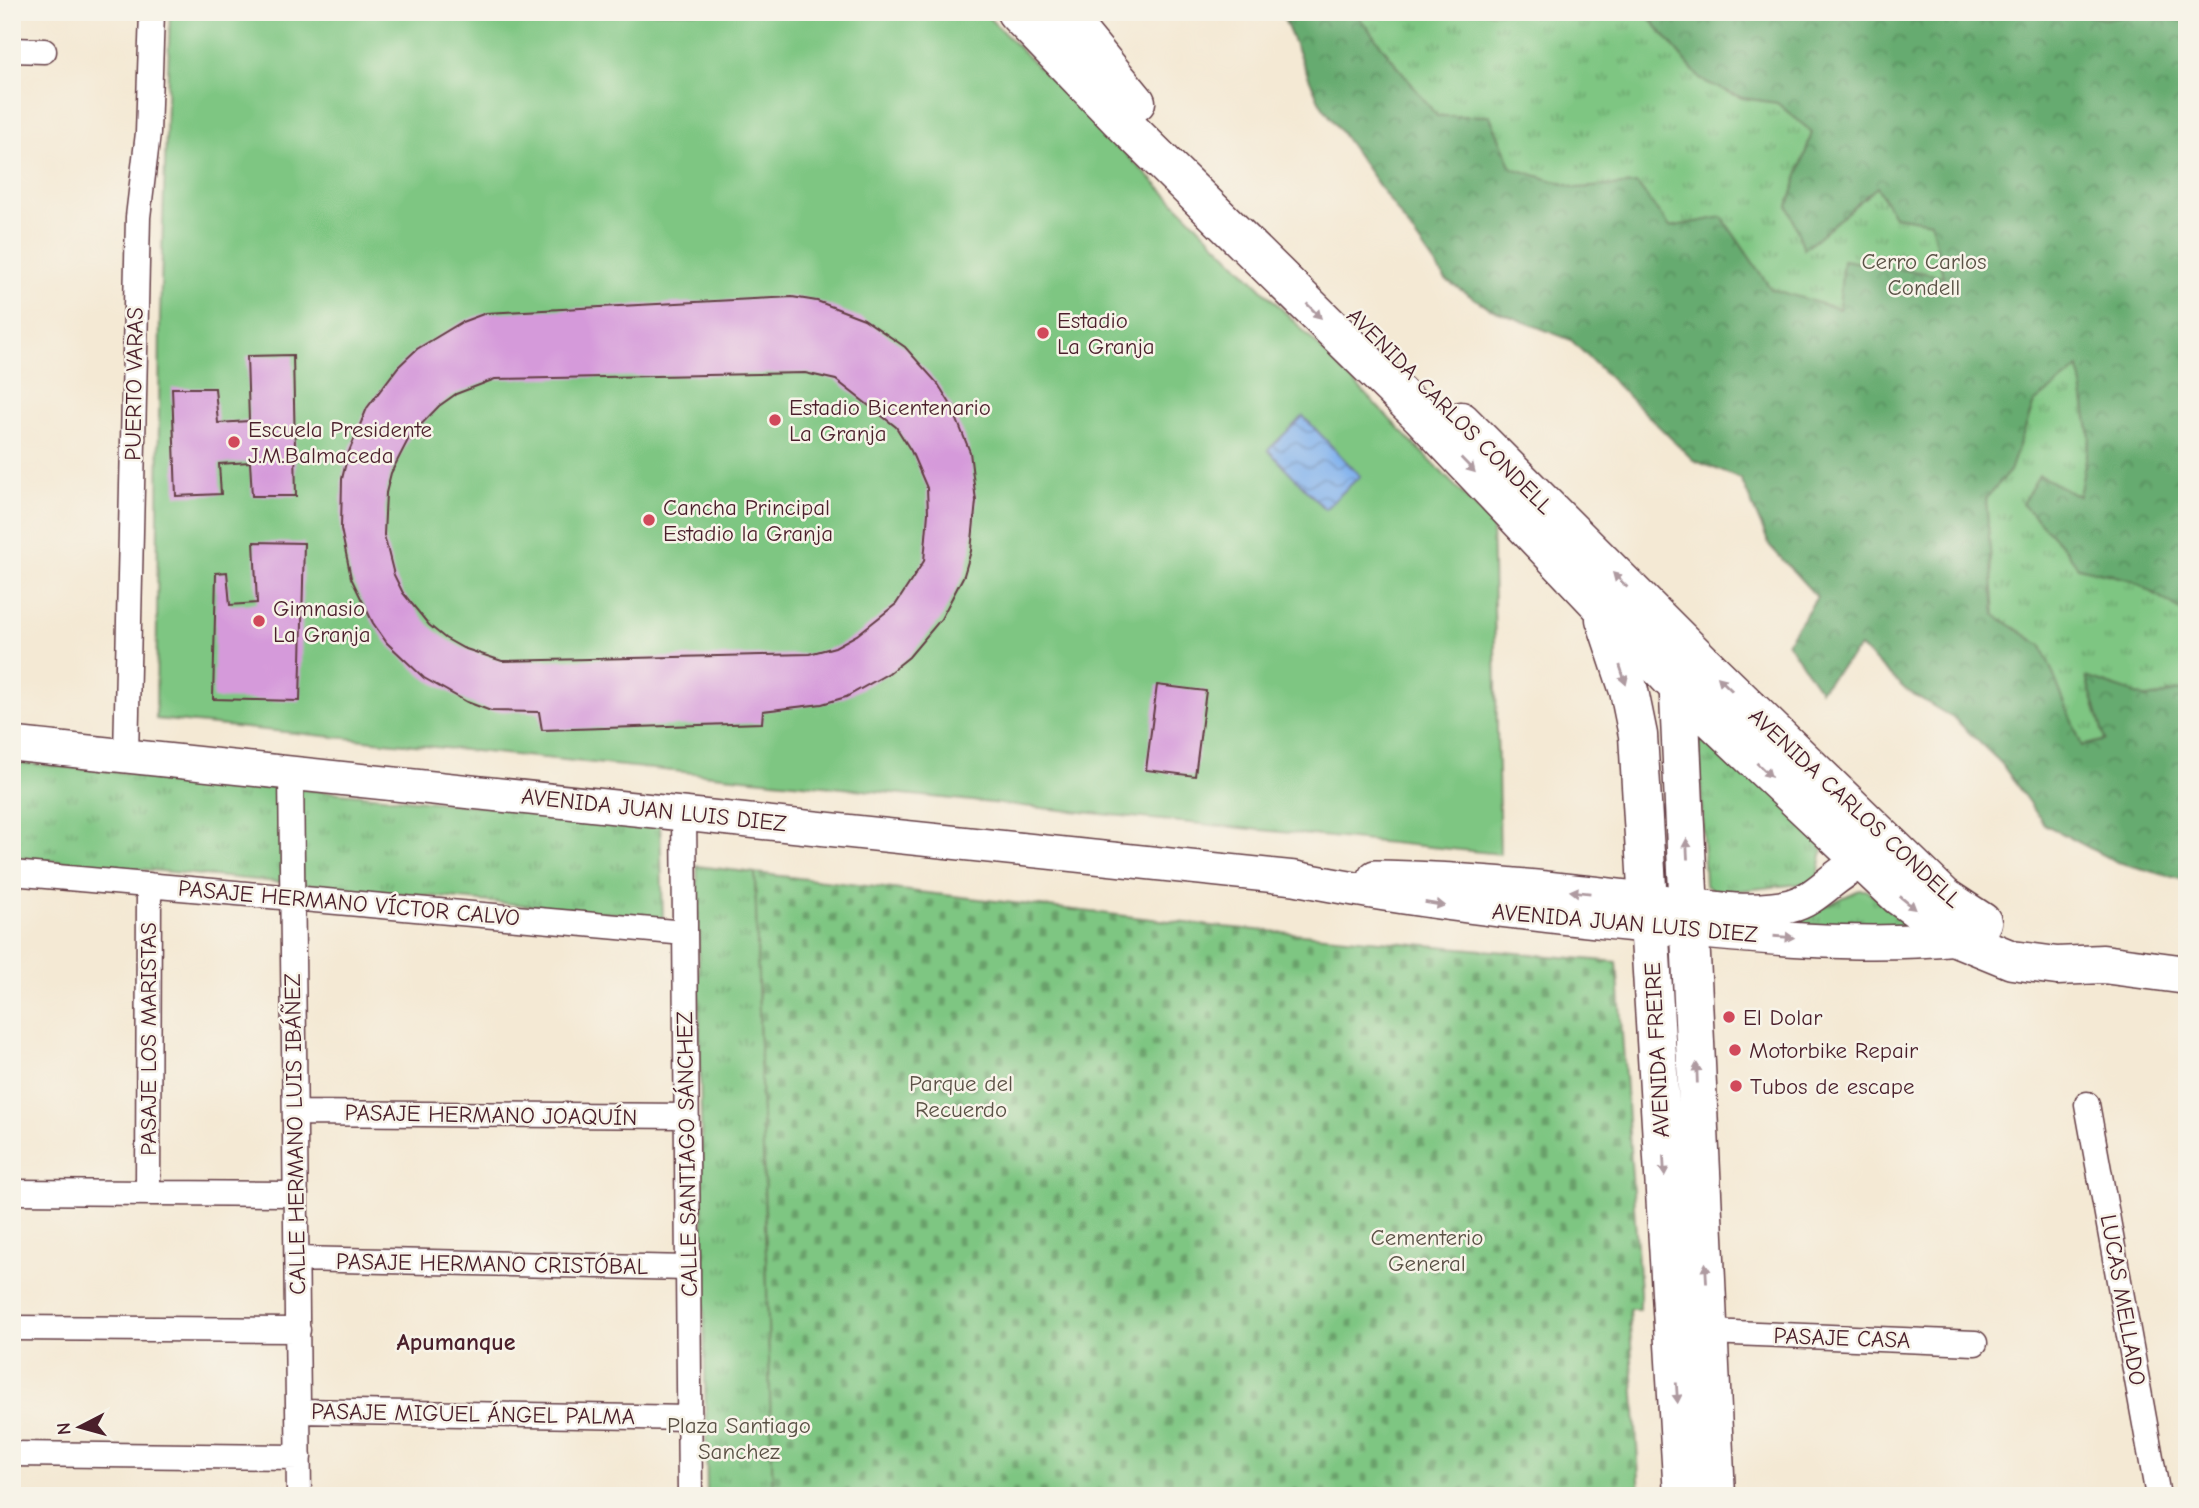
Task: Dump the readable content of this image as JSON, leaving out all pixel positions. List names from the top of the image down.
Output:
{
  "streets": {
    "main road": ["AVENIDA CARLOS CONDELL", "AVENIDA JUAN LUIS DIEZ", "AVENIDA FREIRE"],
    "street": [
      "PUERTO VARAS",
      "PASAJE HERMANO VÍCTOR CALVO",
      "PASAJE LOS MARISTAS",
      "PASAJE HERMANO JOAQUÍN",
      "CALLE HERMANO LUIS IBÁÑEZ",
      "CALLE SANTIAGO SÁNCHEZ",
      "PASAJE HERMANO CRISTÓBAL",
      "LUCAS MELLADO",
      "PASAJE CASA",
      "PASAJE MIGUEL ÁNGEL PALMA"
    ]
  },
  "crossings": [
    ["PUERTO VARAS", "AVENIDA JUAN LUIS DIEZ"],
    ["AVENIDA CARLOS CONDELL", "AVENIDA JUAN LUIS DIEZ"],
    ["AVENIDA CARLOS CONDELL", "AVENIDA FREIRE"],
    ["AVENIDA JUAN LUIS DIEZ", "AVENIDA FREIRE"],
    ["AVENIDA JUAN LUIS DIEZ", "CALLE HERMANO LUIS IBÁÑEZ"],
    ["AVENIDA JUAN LUIS DIEZ", "CALLE SANTIAGO SÁNCHEZ"],
    ["PASAJE HERMANO VÍCTOR CALVO", "PASAJE LOS MARISTAS"],
    ["PASAJE HERMANO VÍCTOR CALVO", "CALLE HERMANO LUIS IBÁÑEZ"],
    ["PASAJE HERMANO VÍCTOR CALVO", "CALLE SANTIAGO SÁNCHEZ"],
    ["AVENIDA FREIRE", "PASAJE CASA"],
    ["PASAJE HERMANO JOAQUÍN", "CALLE HERMANO LUIS IBÁÑEZ"],
    ["PASAJE HERMANO JOAQUÍN", "CALLE SANTIAGO SÁNCHEZ"],
    ["CALLE HERMANO LUIS IBÁÑEZ", "PASAJE HERMANO CRISTÓBAL"],
    ["CALLE HERMANO LUIS IBÁÑEZ", "PASAJE MIGUEL ÁNGEL PALMA"],
    ["CALLE SANTIAGO SÁNCHEZ", "PASAJE HERMANO CRISTÓBAL"],
    ["CALLE SANTIAGO SÁNCHEZ", "PASAJE MIGUEL ÁNGEL PALMA"]
  ],
  "districts": ["Apumanque"],
  "parks": [
    "Cerro Carlos Condell",
    "Parque del Recuerdo",
    "Cementerio General",
    "Plaza Santiago Sanchez"
  ],
  "places": [
    "Estadio La Granja",
    "Estadio Bicentenario La Granja",
    "Escuela Presidente J.M.Balmaceda",
    "Cancha Principal Estadio la Granja",
    "Gimnasio La Granja",
    "El Dolar",
    "Motorbike Repair",
    "Tubos de escape"
  ],
  "north": "left"
}
